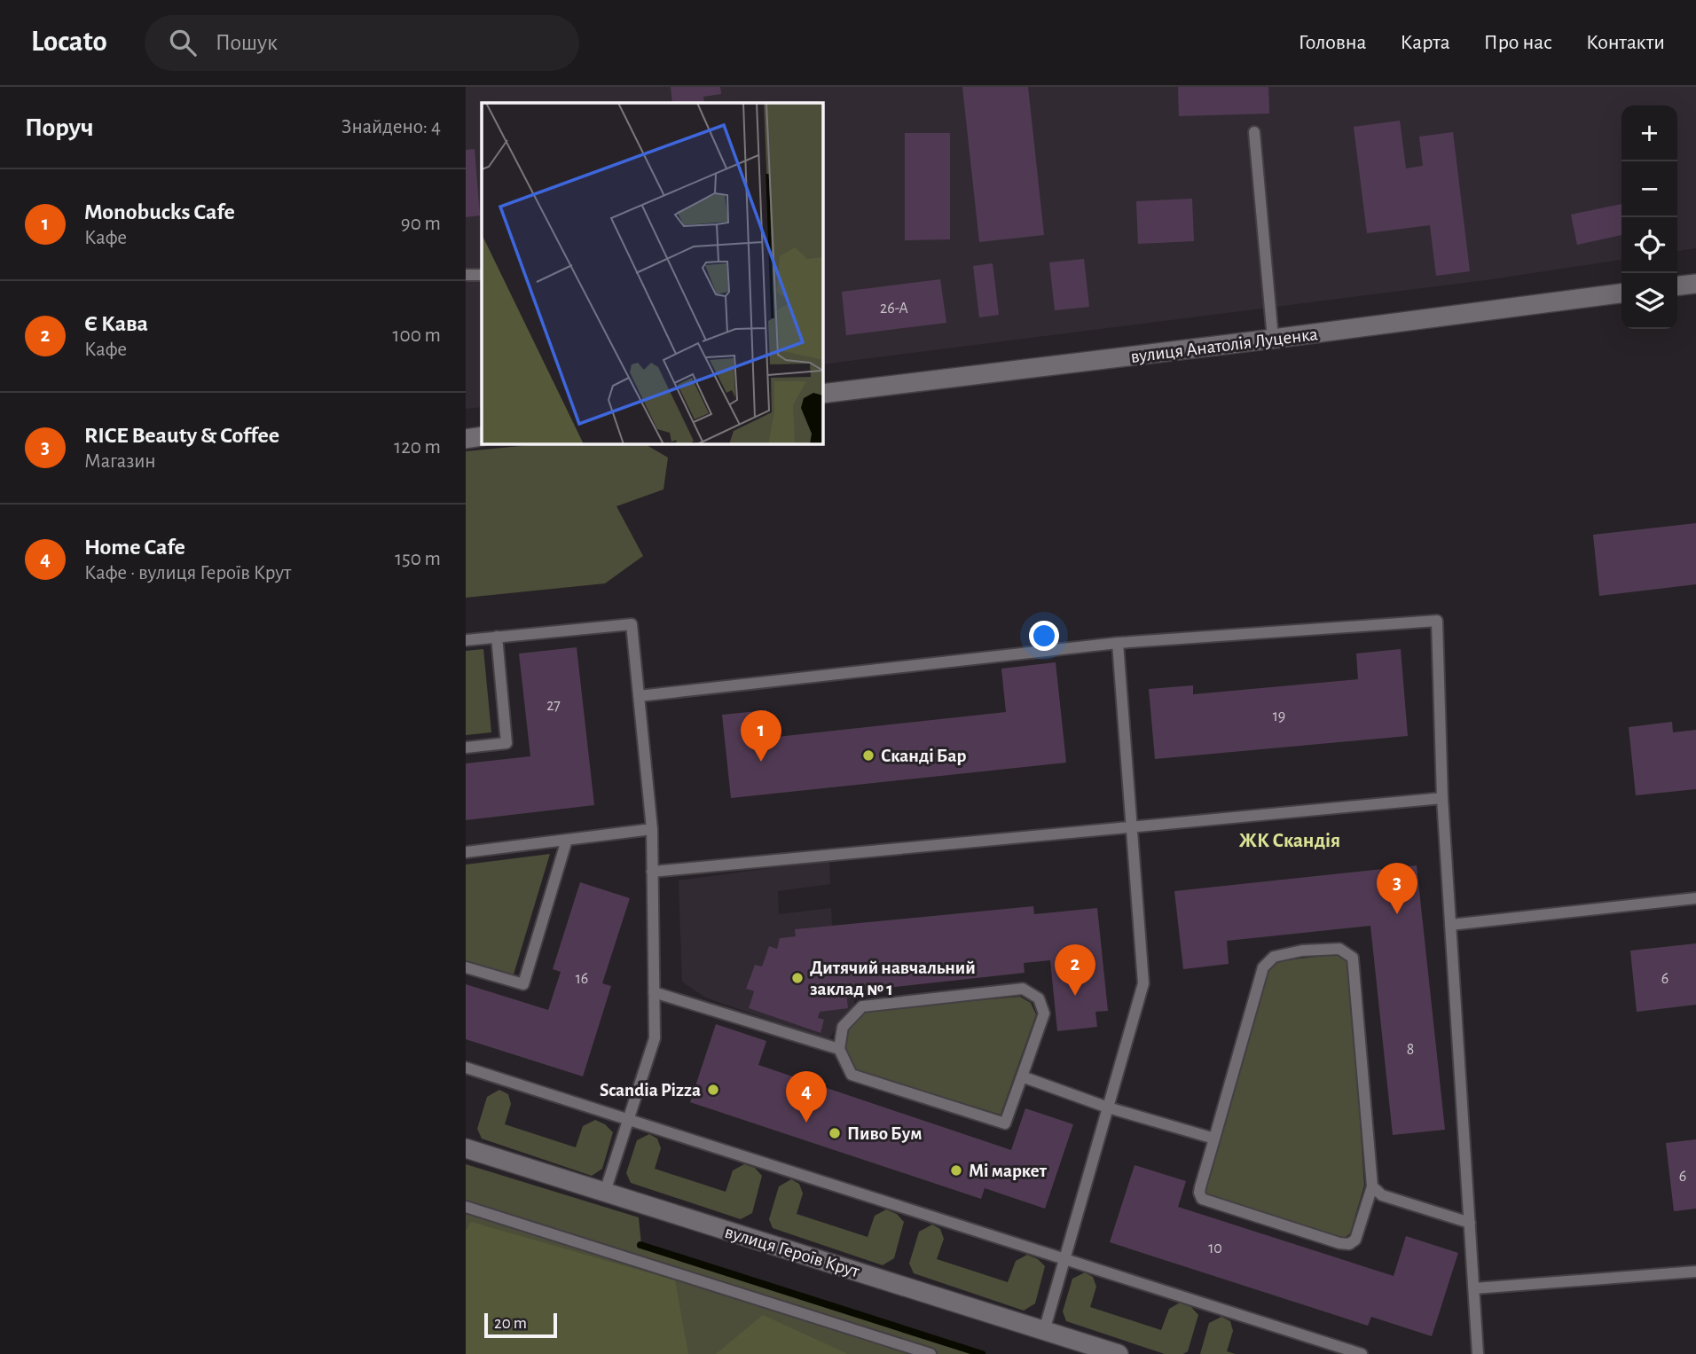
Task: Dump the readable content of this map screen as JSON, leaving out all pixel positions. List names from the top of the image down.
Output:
{
  "streets": {
    "street": ["вулиця Анатолія Луценка", "вулиця Героїв Крут"]
  },
  "districts": ["ЖК Скандія"],
  "places": [
    "Сканді Бар",
    "Дитячий навчальний заклад № 1",
    "Scandia Pizza",
    "Пиво Бум",
    "Мі маркет"
  ],
  "house_numbers": [
    "26-А",
    "27",
    "19",
    "16",
    "6",
    "8",
    "6",
    "10"
  ],
  "scale_bar": "20 m",
  "page": {
    "header": "Locato",
    "search": "Пошук",
    "nav": [
      "Головна",
      "Карта",
      "Про нас",
      "Контакти"
    ],
    "heading": ["Поруч", "Знайдено: 4"],
    "map_buttons": ["+", "−"],
    "list": [
      {
        "mark": "1",
        "name": "Monobucks Cafe",
        "note": "Кафе",
        "value": "90 m"
      },
      {
        "mark": "2",
        "name": "Є Кава",
        "note": "Кафе",
        "value": "100 m"
      },
      {
        "mark": "3",
        "name": "RICE Beauty & Coffee",
        "note": "Магазин",
        "value": "120 m"
      },
      {
        "mark": "4",
        "name": "Home Cafe",
        "note": "Кафе · вулиця Героїв Крут",
        "value": "150 m"
      }
    ],
    "pins": [
      "1",
      "3",
      "2",
      "4"
    ],
    "scale": "20 m"
  }
}
